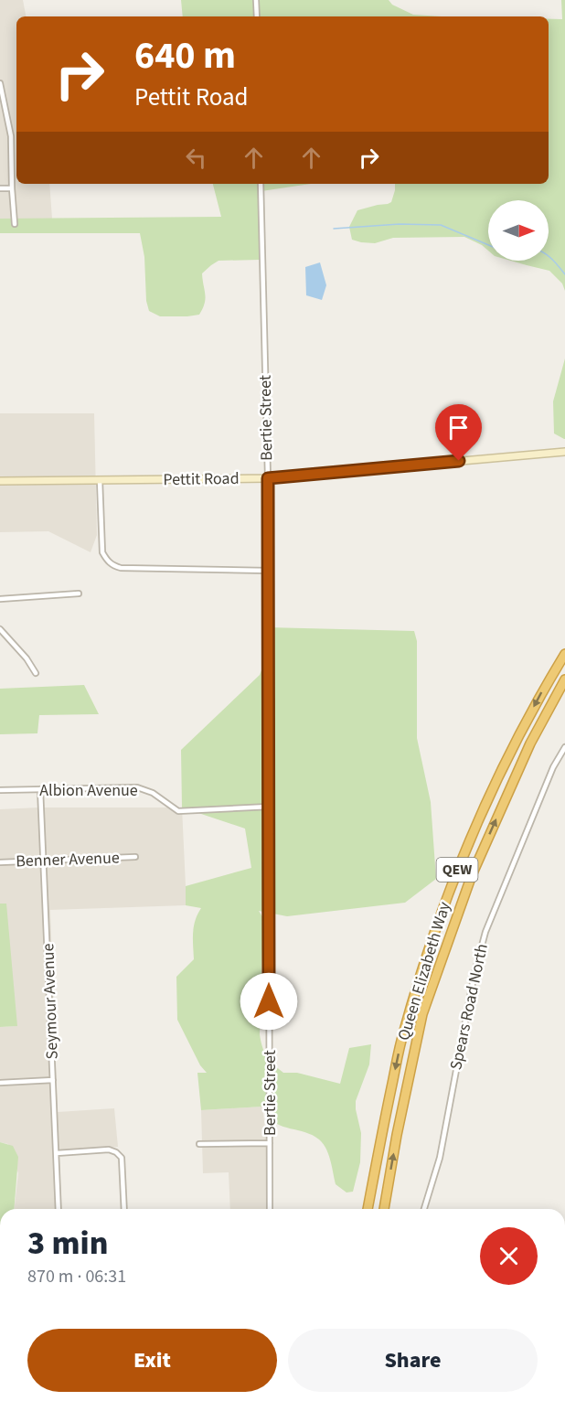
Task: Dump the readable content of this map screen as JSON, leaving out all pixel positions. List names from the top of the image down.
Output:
{
  "streets": {
    "highway": ["QEW", "Queen Elizabeth Way"],
    "street": [
      "Bertie Street",
      "Pettit Road",
      "Albion Avenue",
      "Benner Avenue",
      "Seymour Avenue",
      "Spears Road North"
    ]
  },
  "crossings": [
    ["Bertie Street", "Pettit Road"],
    ["Bertie Street", "Albion Avenue"],
    ["Albion Avenue", "Seymour Avenue"],
    ["Benner Avenue", "Seymour Avenue"]
  ],
  "north": "right",
  "page": {
    "turn": ["640 m", "Pettit Road"],
    "heading": ["3 min", "870 m · 06:31"],
    "buttons": ["Exit", "Share"]
  }
}
